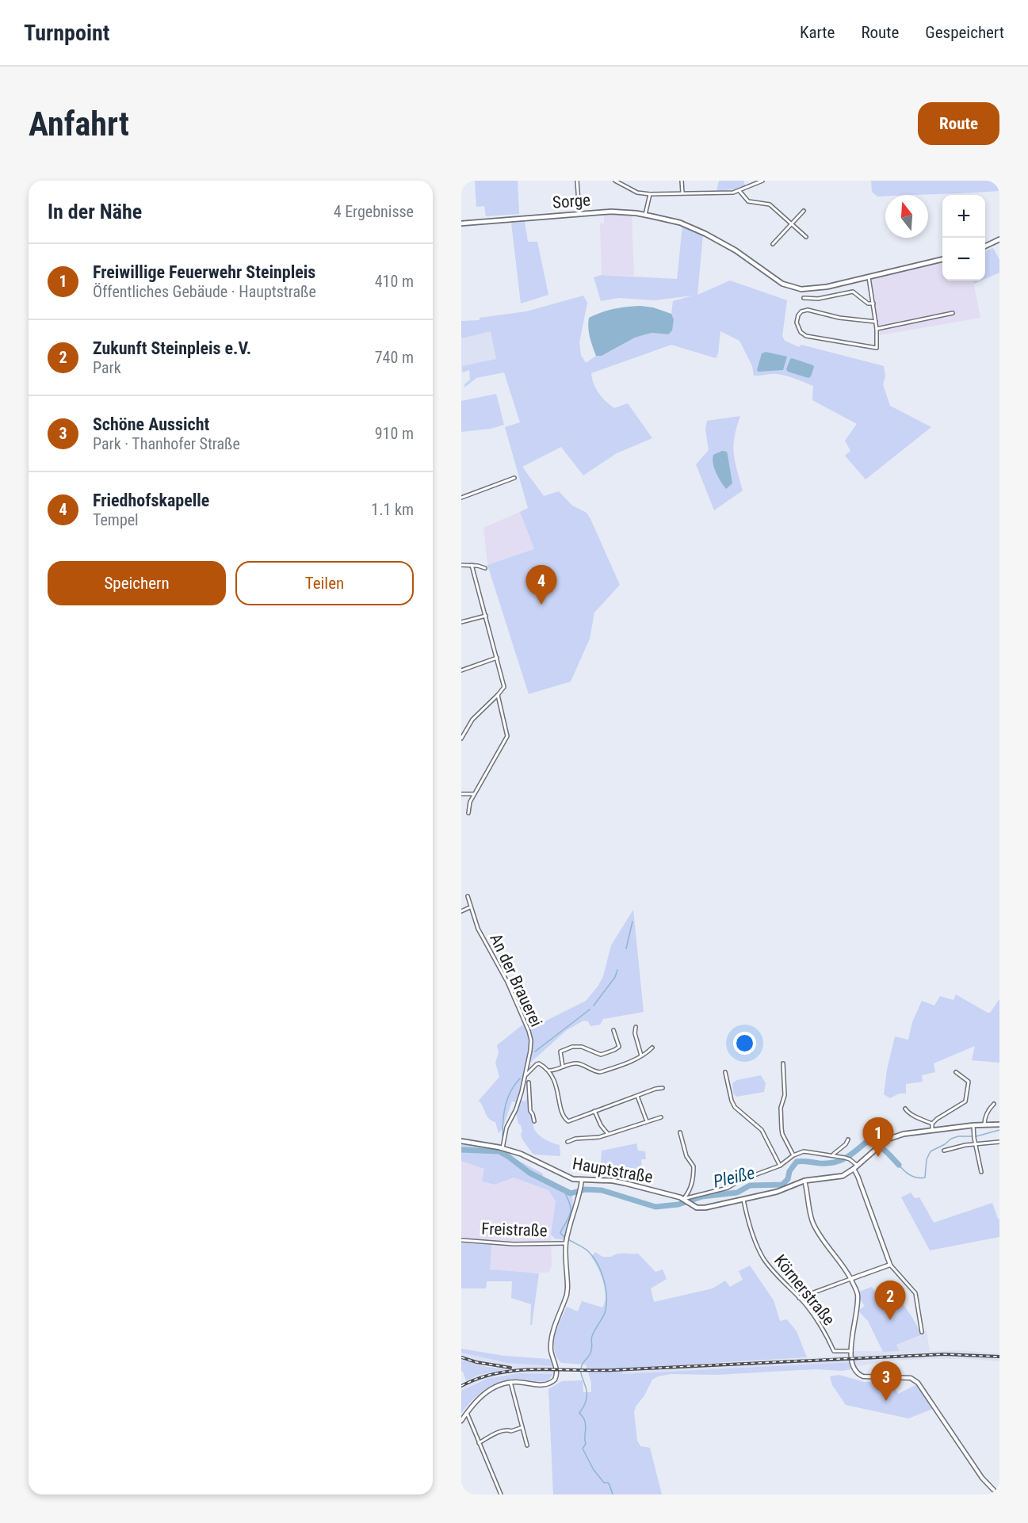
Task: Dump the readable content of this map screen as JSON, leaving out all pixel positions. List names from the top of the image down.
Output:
{
  "streets": {
    "main road": ["Sorge", "Hauptstraße"],
    "street": ["An der Brauerei", "Freistraße", "Körnerstraße"]
  },
  "crossings": [
    ["An der Brauerei", "Hauptstraße"],
    ["Hauptstraße", "Körnerstraße"]
  ],
  "water": ["Pleiße"],
  "north": "top",
  "page": {
    "header": "Turnpoint",
    "nav": ["Karte", "Route", "Gespeichert"],
    "buttons": [
      "Route",
      ["Speichern", "Teilen"]
    ],
    "title": "Anfahrt",
    "heading": ["In der Nähe", "4 Ergebnisse"],
    "map_buttons": ["+", "−"],
    "list": [
      {
        "mark": "1",
        "name": "Freiwillige Feuerwehr Steinpleis",
        "note": "Öffentliches Gebäude · Hauptstraße",
        "value": "410 m"
      },
      {
        "mark": "2",
        "name": "Zukunft Steinpleis e.V.",
        "note": "Park",
        "value": "740 m"
      },
      {
        "mark": "3",
        "name": "Schöne Aussicht",
        "note": "Park · Thanhofer Straße",
        "value": "910 m"
      },
      {
        "mark": "4",
        "name": "Friedhofskapelle",
        "note": "Tempel",
        "value": "1.1 km"
      }
    ],
    "pins": [
      "4",
      "1",
      "2",
      "3"
    ]
  }
}
